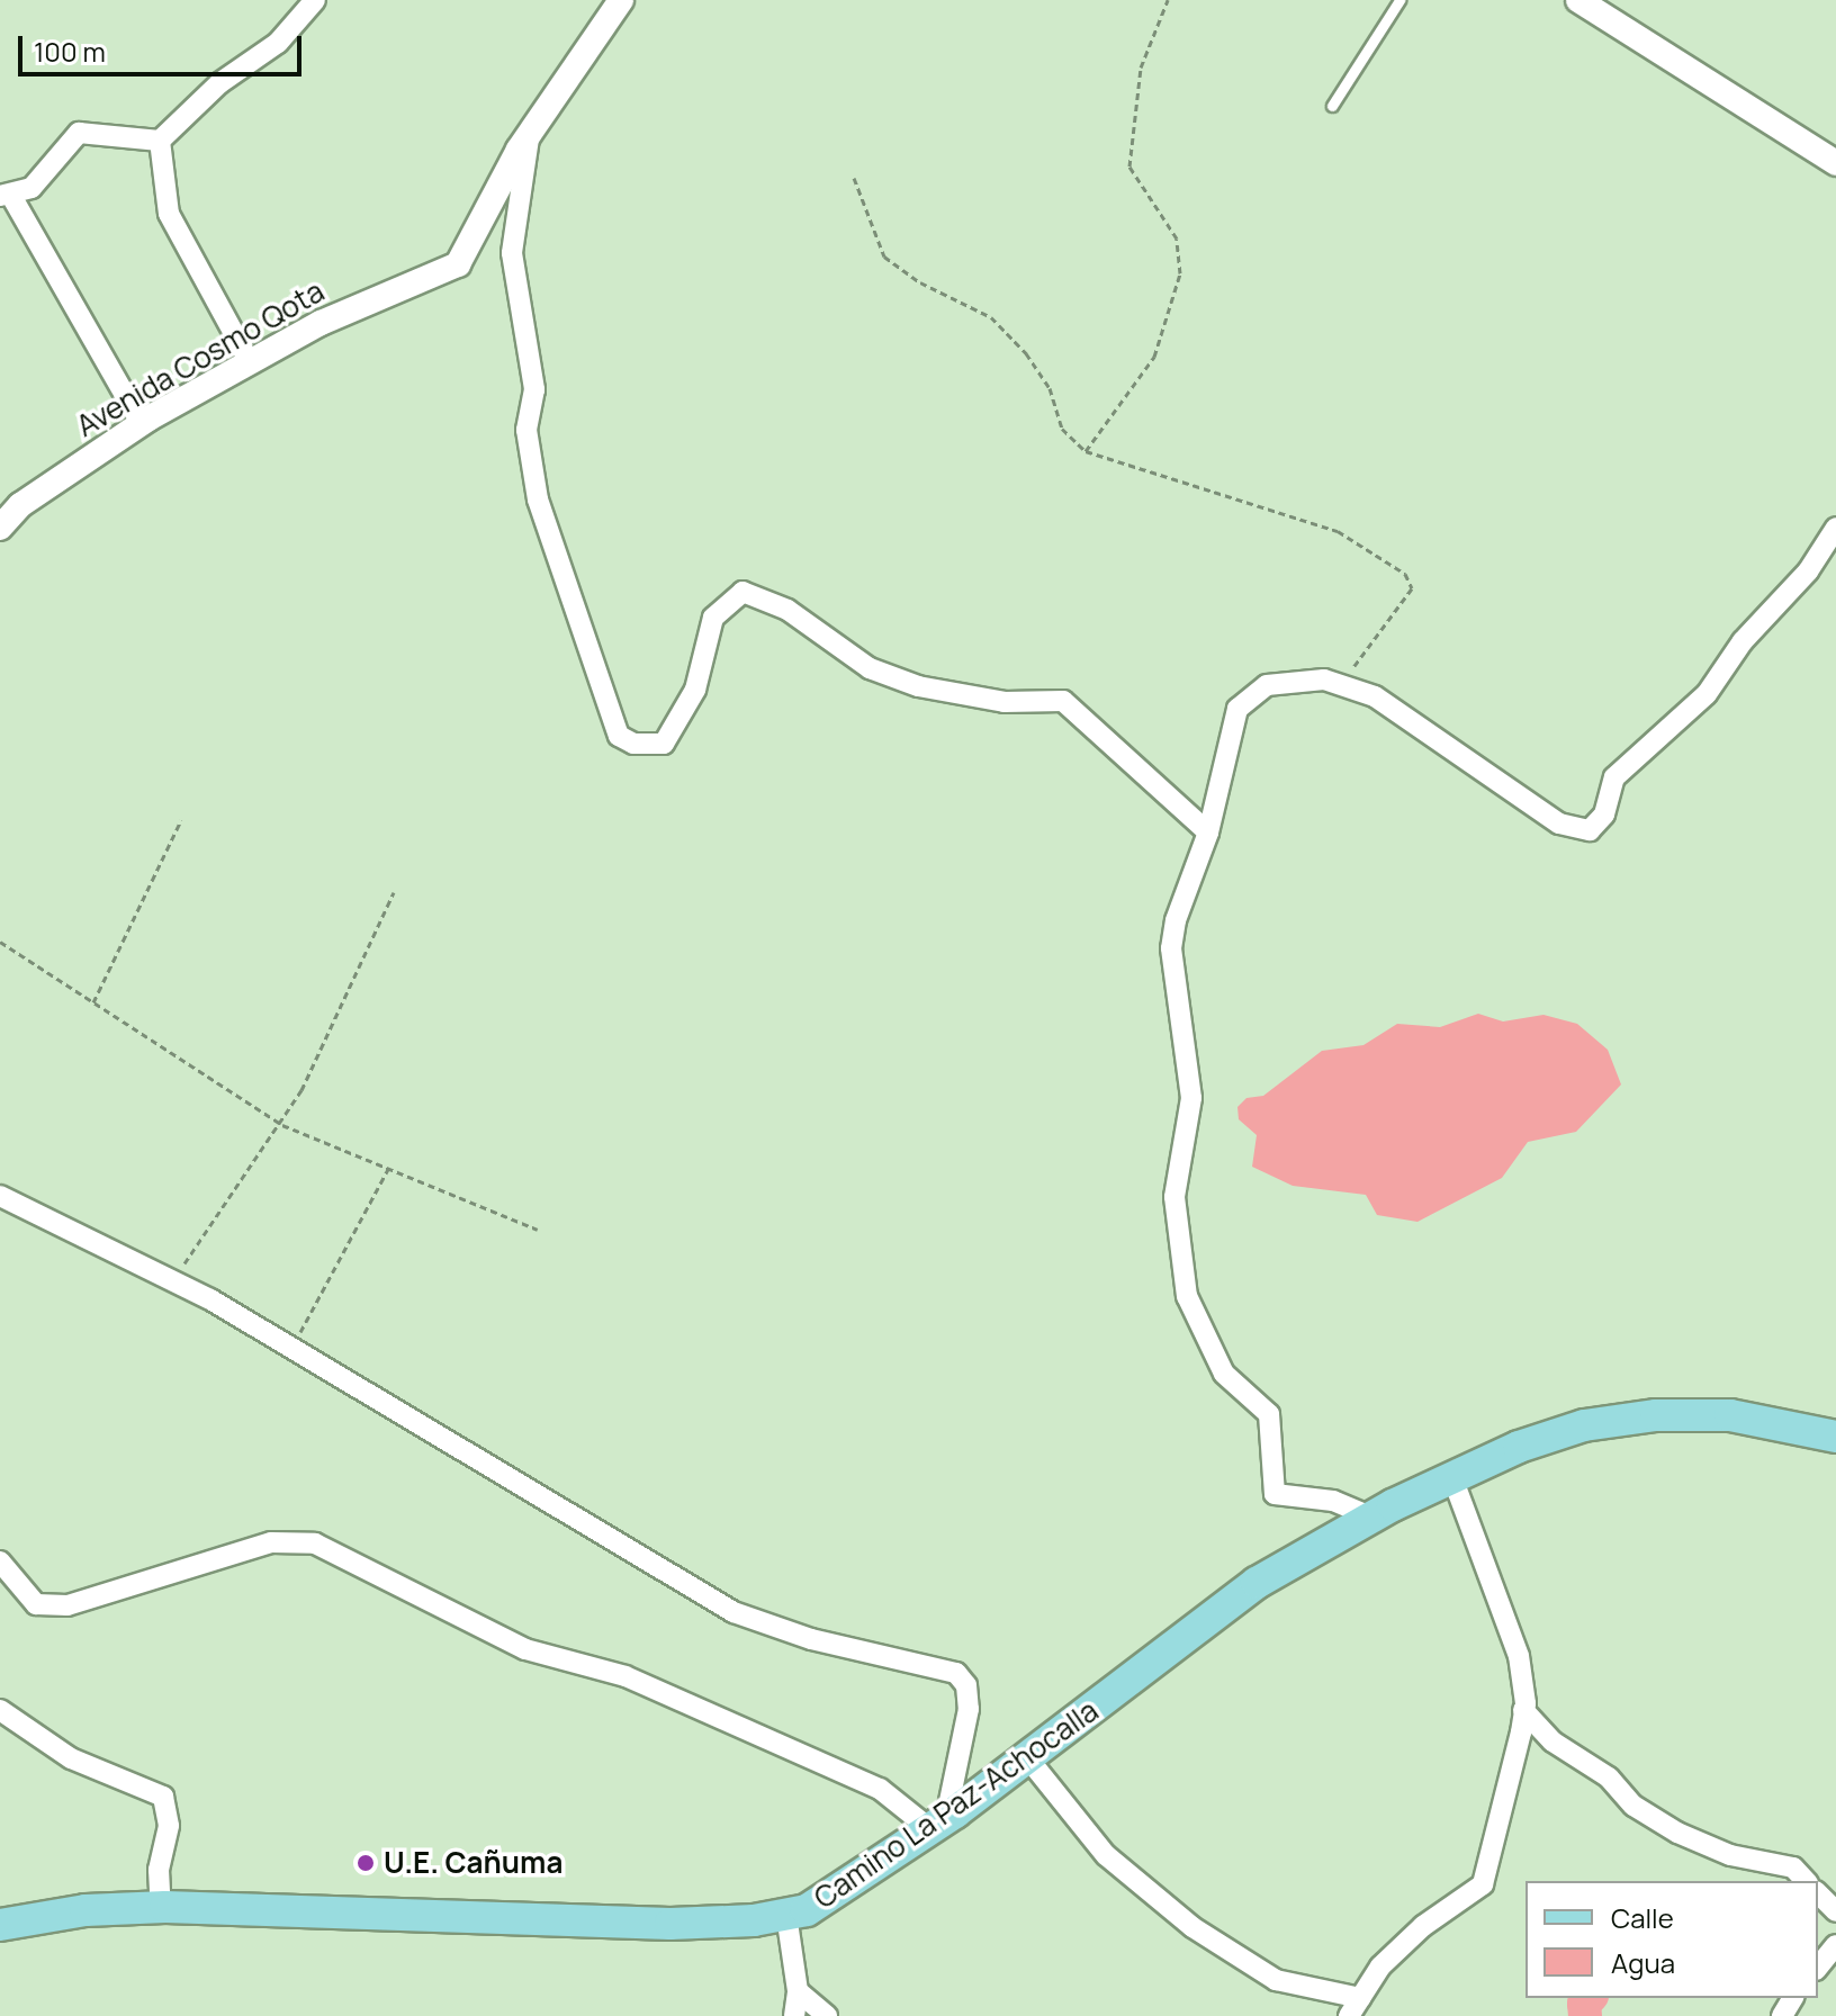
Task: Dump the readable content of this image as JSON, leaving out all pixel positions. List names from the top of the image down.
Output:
{
  "streets": {
    "main road": ["Camino La Paz-Achocalla"],
    "street": ["Avenida Cosmo Qota"]
  },
  "places": ["U.E. Cañuma"],
  "legend": ["Calle", "Agua"],
  "scale_bar": "100 m"
}
